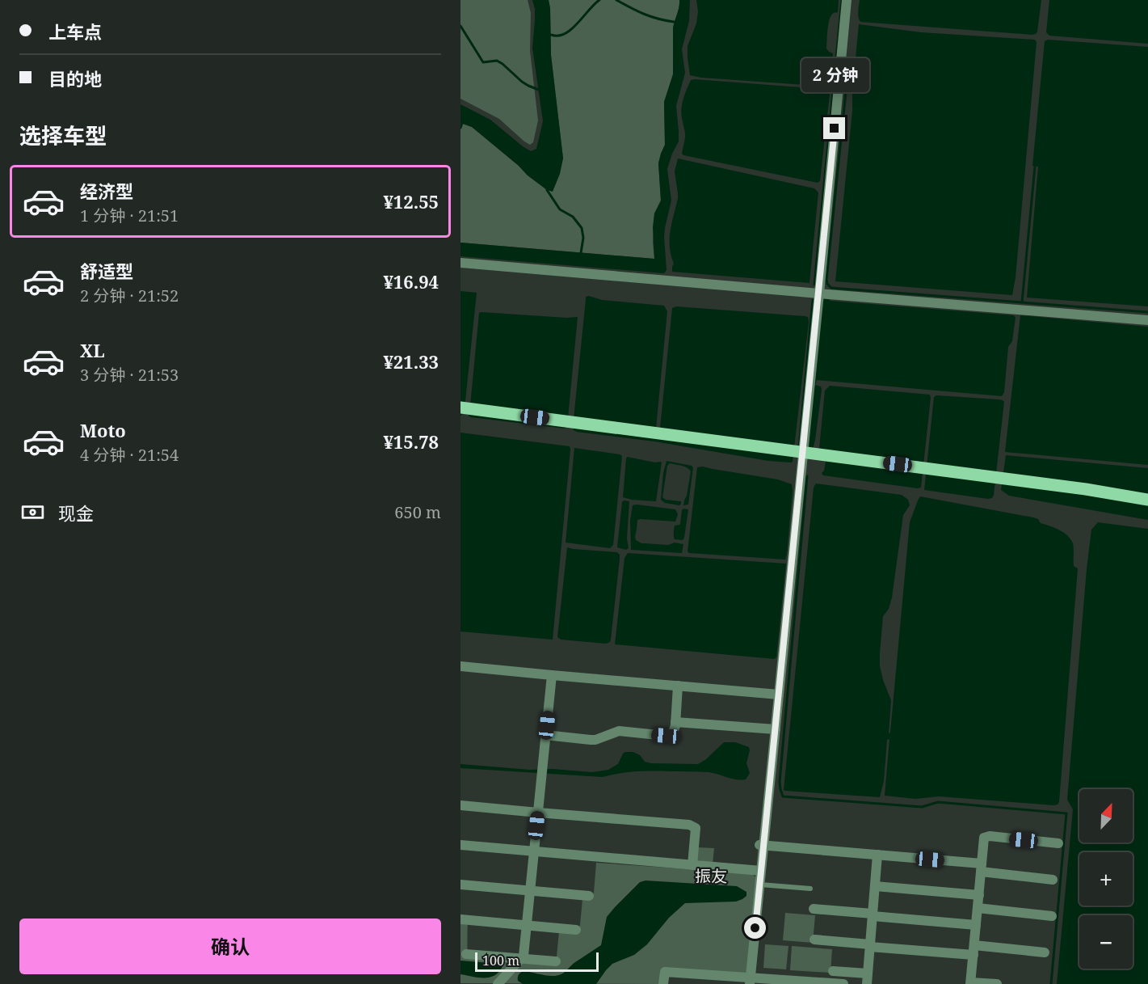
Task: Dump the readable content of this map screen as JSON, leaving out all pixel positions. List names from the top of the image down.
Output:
{
  "districts": ["振友"],
  "scale_bar": "100 m",
  "north": "top right",
  "page": {
    "banner": ["上车点", "目的地"],
    "bubble": "2 分钟",
    "heading": "选择车型",
    "list": [
      {
        "name": "经济型",
        "note": "1 分钟 · 21:51",
        "value": "¥12.55"
      },
      {
        "name": "舒适型",
        "note": "2 分钟 · 21:52",
        "value": "¥16.94"
      },
      {
        "name": "XL",
        "note": "3 分钟 · 21:53",
        "value": "¥21.33"
      },
      {
        "name": "Moto",
        "note": "4 分钟 · 21:54",
        "value": "¥15.78"
      }
    ],
    "pay": ["现金", "650 m"],
    "map_buttons": ["+", "−"],
    "buttons": "确认",
    "scale": "100 m"
  }
}
